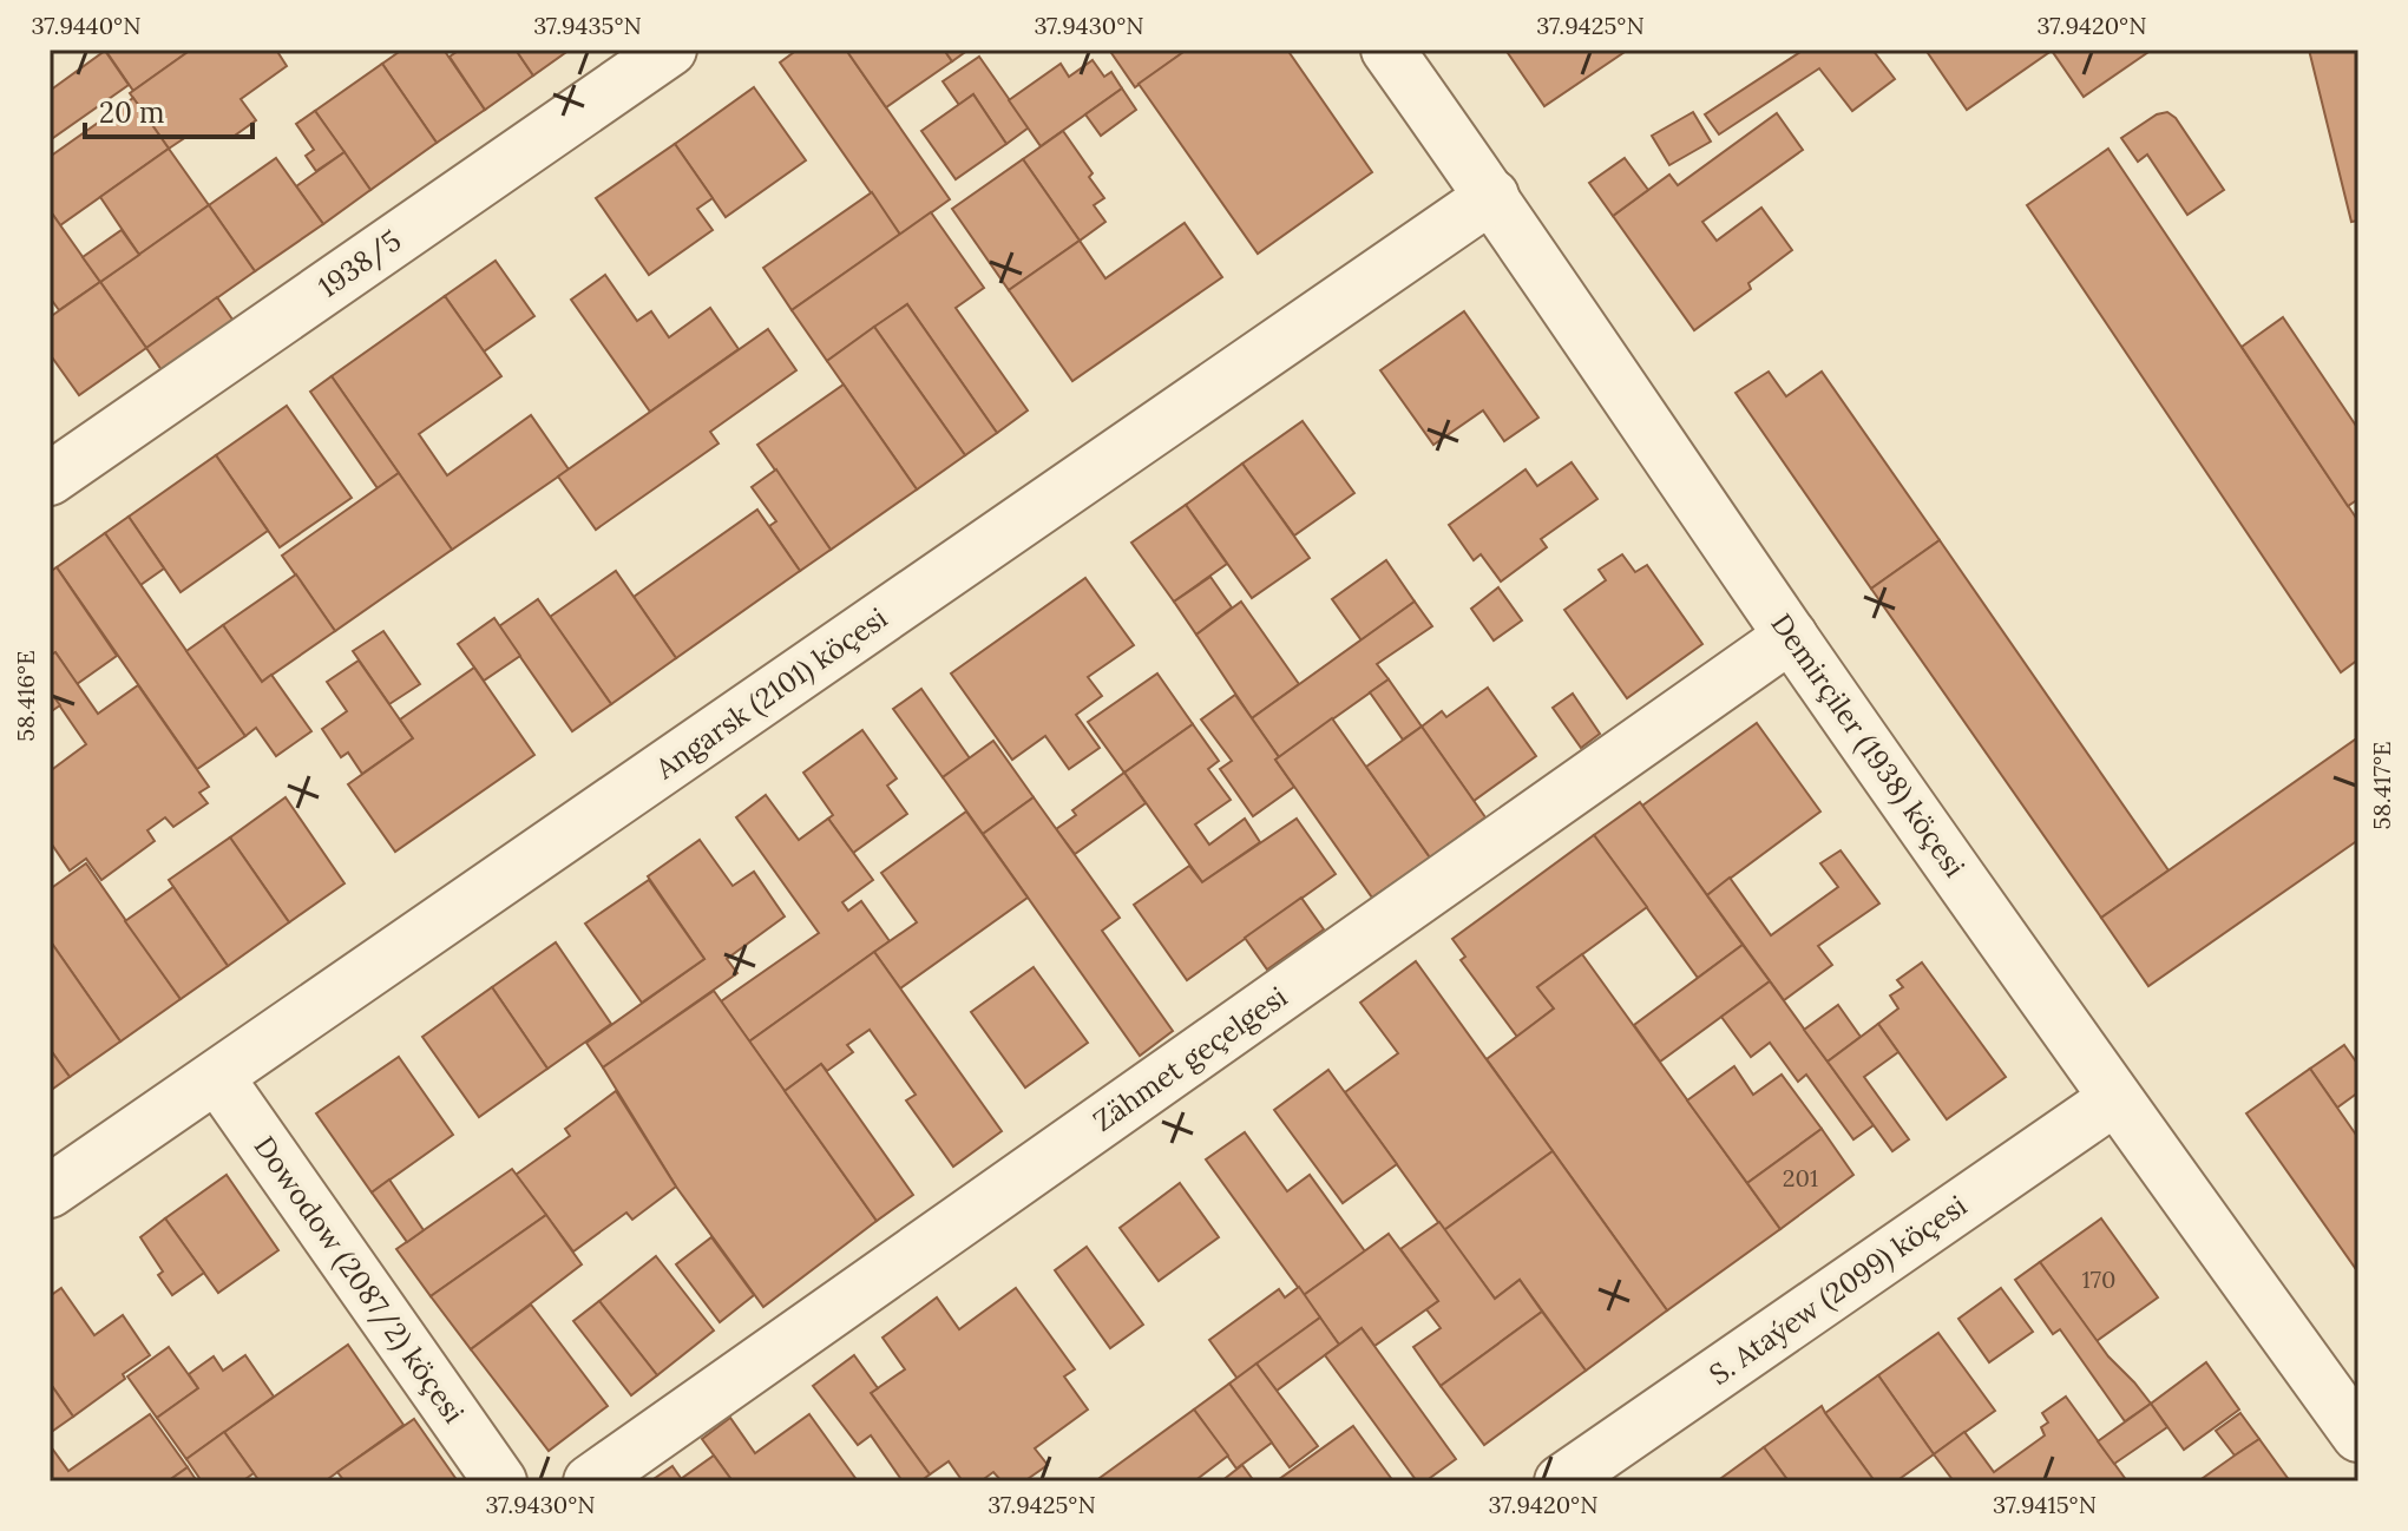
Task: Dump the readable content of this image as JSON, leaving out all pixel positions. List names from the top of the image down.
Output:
{
  "streets": {
    "street": [
      "1938/5",
      "Angarsk (2101) köçesi",
      "Demirçiler (1938) köçesi",
      "Zähmet geçelgesi",
      "Dowodow (2087/2) köçesi",
      "S. Ataýew (2099) köçesi"
    ]
  },
  "crossings": [
    ["Angarsk (2101) köçesi", "Demirçiler (1938) köçesi"],
    ["Angarsk (2101) köçesi", "Dowodow (2087/2) köçesi"],
    ["Demirçiler (1938) köçesi", "Zähmet geçelgesi"],
    ["Demirçiler (1938) köçesi", "S. Ataýew (2099) köçesi"]
  ],
  "house_numbers": ["201", "170"],
  "scale_bar": "20 m",
  "coordinates": [
    "37.9440°N",
    "37.9435°N",
    "37.9430°N",
    "37.9425°N",
    "37.9420°N",
    "58.416°E",
    "58.417°E",
    "37.9415°N"
  ]
}
